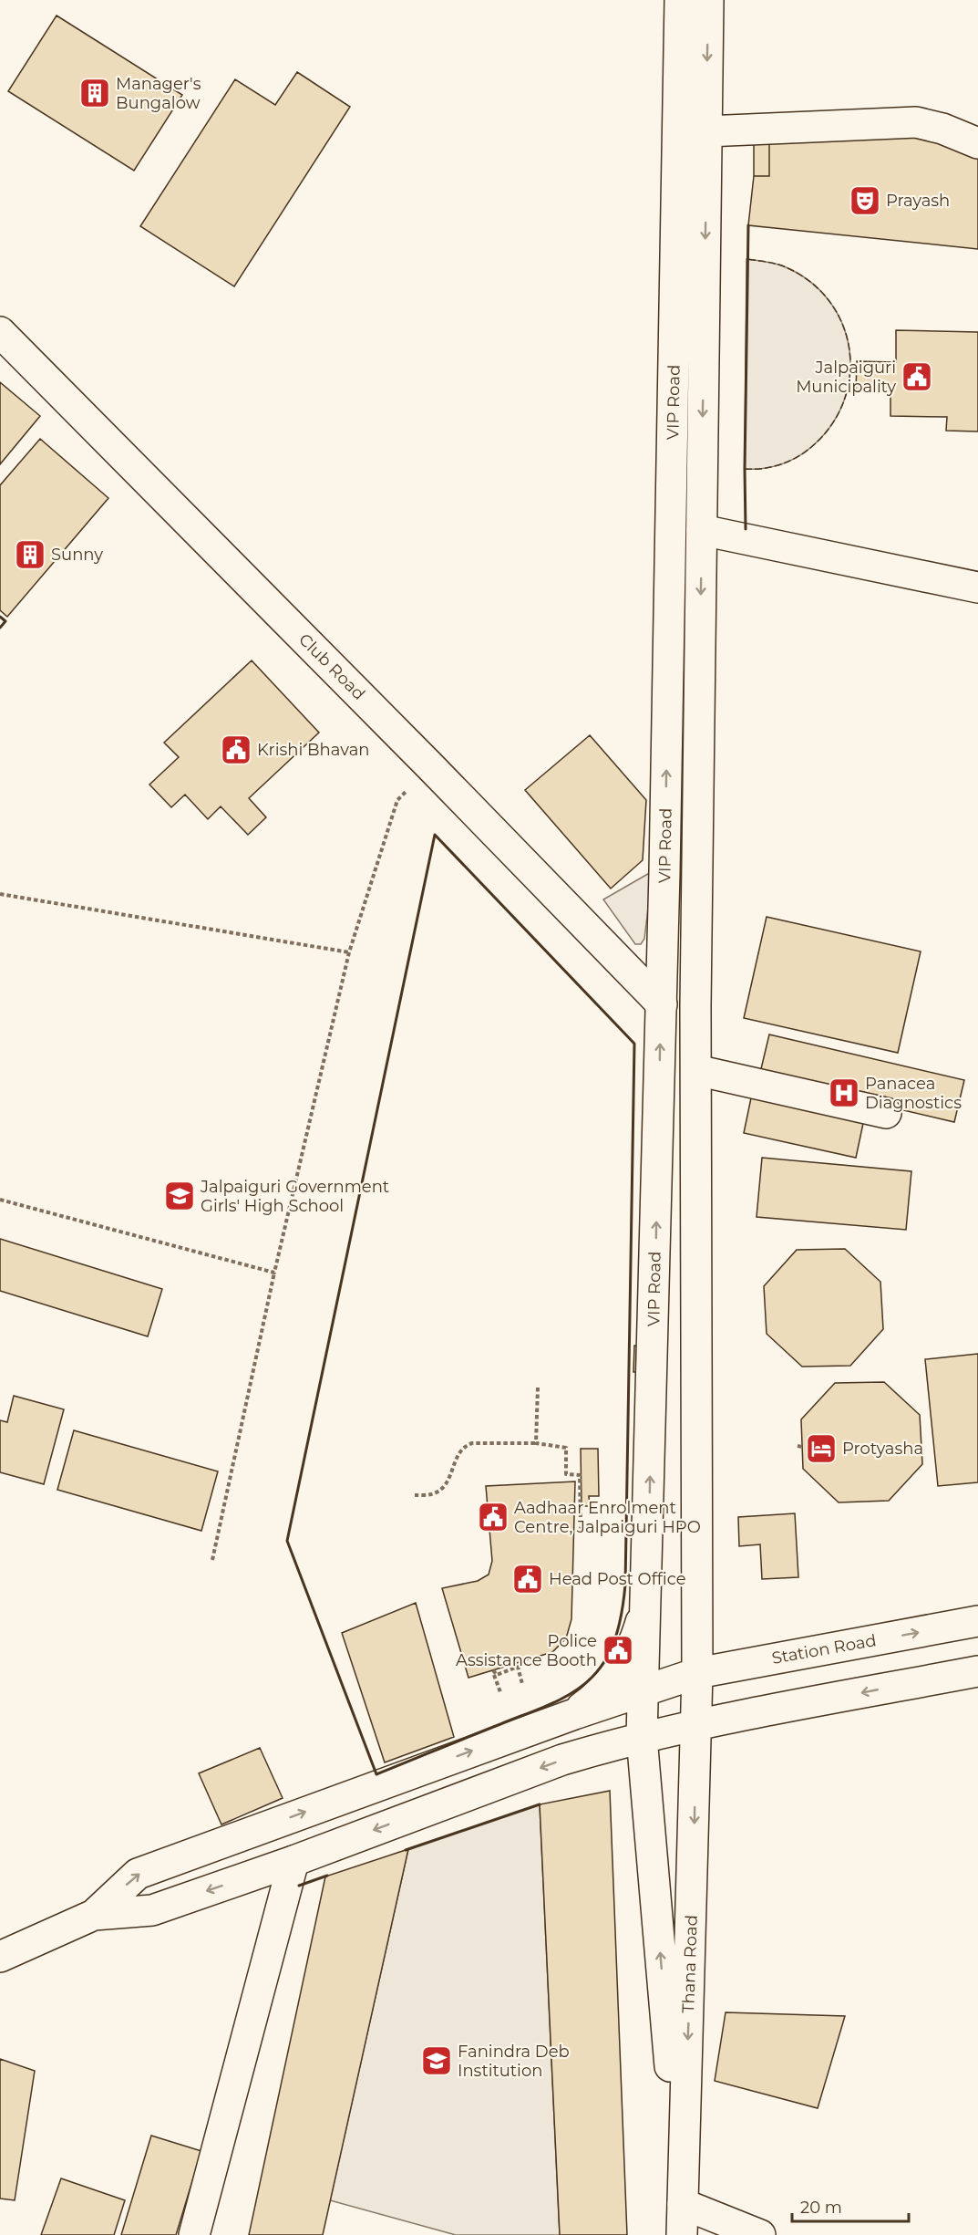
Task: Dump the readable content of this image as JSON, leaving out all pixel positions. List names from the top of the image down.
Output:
{
  "streets": {
    "street": [
      "VIP Road",
      "Club Road",
      "Station Road",
      "Thana Road"
    ]
  },
  "crossings": [
    ["VIP Road", "Club Road"],
    ["VIP Road", "Station Road"],
    ["VIP Road", "Thana Road"],
    ["Station Road", "Thana Road"]
  ],
  "places": {
    "building": ["Manager's Bungalow", "Sunny"],
    "theatre": ["Prayash"],
    "public building": [
      "Jalpaiguri Municipality",
      "Krishi Bhavan",
      "Aadhaar Enrolment Centre, Jalpaiguri HPO",
      "Head Post Office",
      "Police Assistance Booth"
    ],
    "hospital": ["Panacea Diagnostics"],
    "school or university": ["Jalpaiguri Government Girls' High School", "Fanindra Deb Institution"],
    "hotel": ["Protyasha"]
  },
  "scale_bar": "20 m"
}
